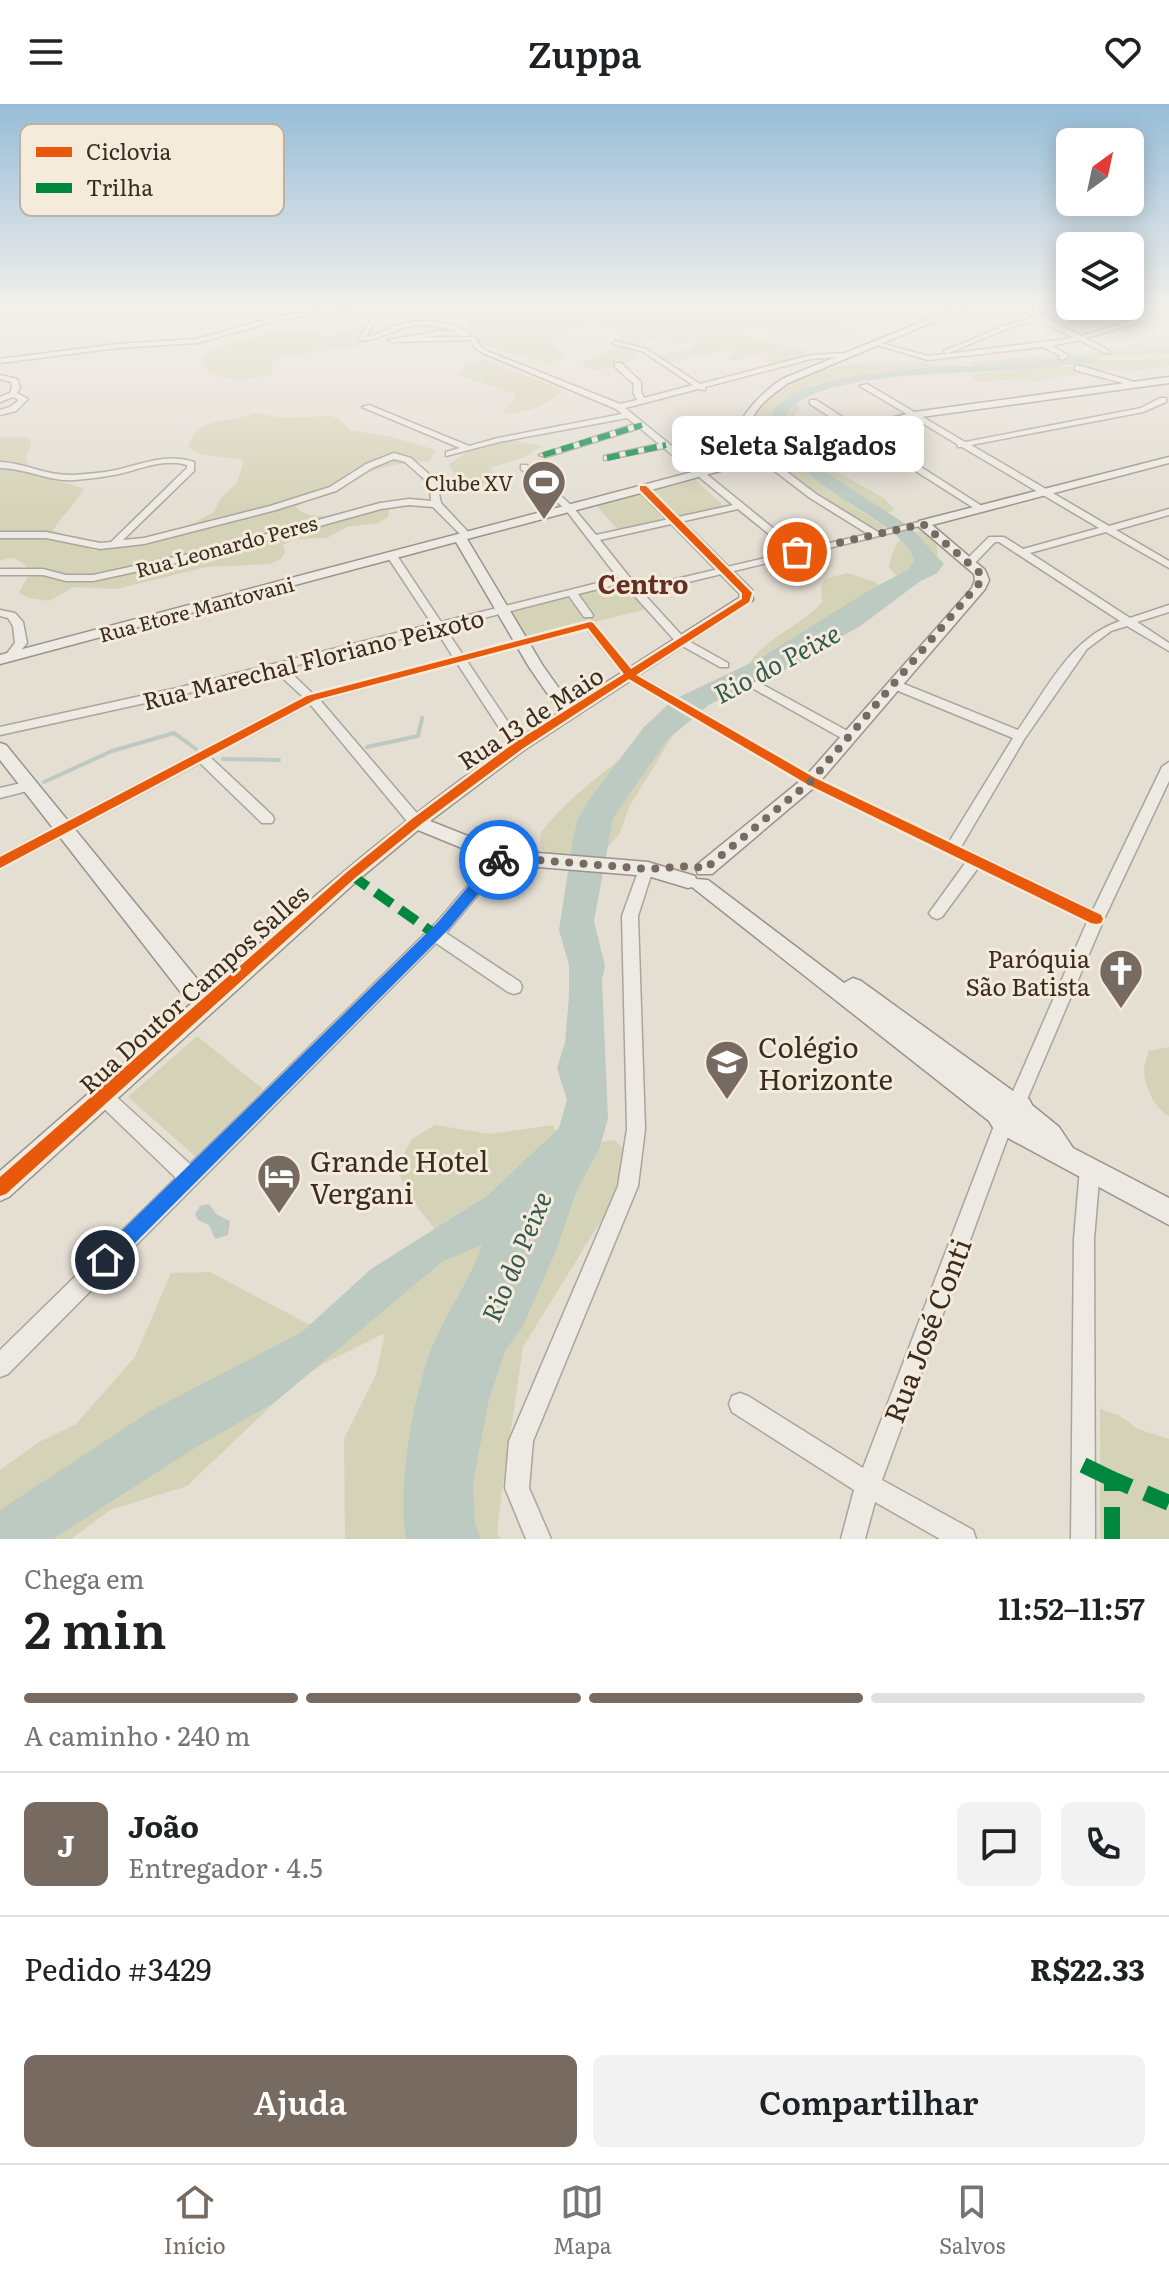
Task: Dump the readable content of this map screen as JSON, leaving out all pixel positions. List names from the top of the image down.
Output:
{
  "streets": {
    "street": [
      "Rua Leonardo Peres",
      "Rua Etore Mantovani",
      "Rua Marechal Floriano Peixoto",
      "Rua 13 de Maio",
      "Rua Doutor Campos Salles",
      "Rua José Conti"
    ]
  },
  "crossings": [
    ["Rua 13 de Maio", "Rua Doutor Campos Salles"]
  ],
  "districts": ["Centro"],
  "water": ["Rio do Peixe"],
  "places": {
    "sports": ["Clube XV"],
    "other": ["Seleta Salgados"],
    "church": ["Paróquia São Batista"],
    "school or university": ["Colégio Horizonte"],
    "hotel": ["Grande Hotel Vergani"]
  },
  "legend": ["Ciclovia", "Trilha"],
  "north": "top right",
  "page": {
    "header": "Zuppa",
    "bubble": "Seleta Salgados",
    "heading": ["2 min", "Chega em", "11:52–11:57"],
    "panel": [
      "João",
      "Entregador · 4.5",
      "Pedido #3429",
      "R$22.33"
    ],
    "bar": "A caminho · 240 m",
    "round": "J",
    "buttons": ["Ajuda", "Compartilhar"],
    "tabs": ["Início", "Mapa", "Salvos"]
  }
}
